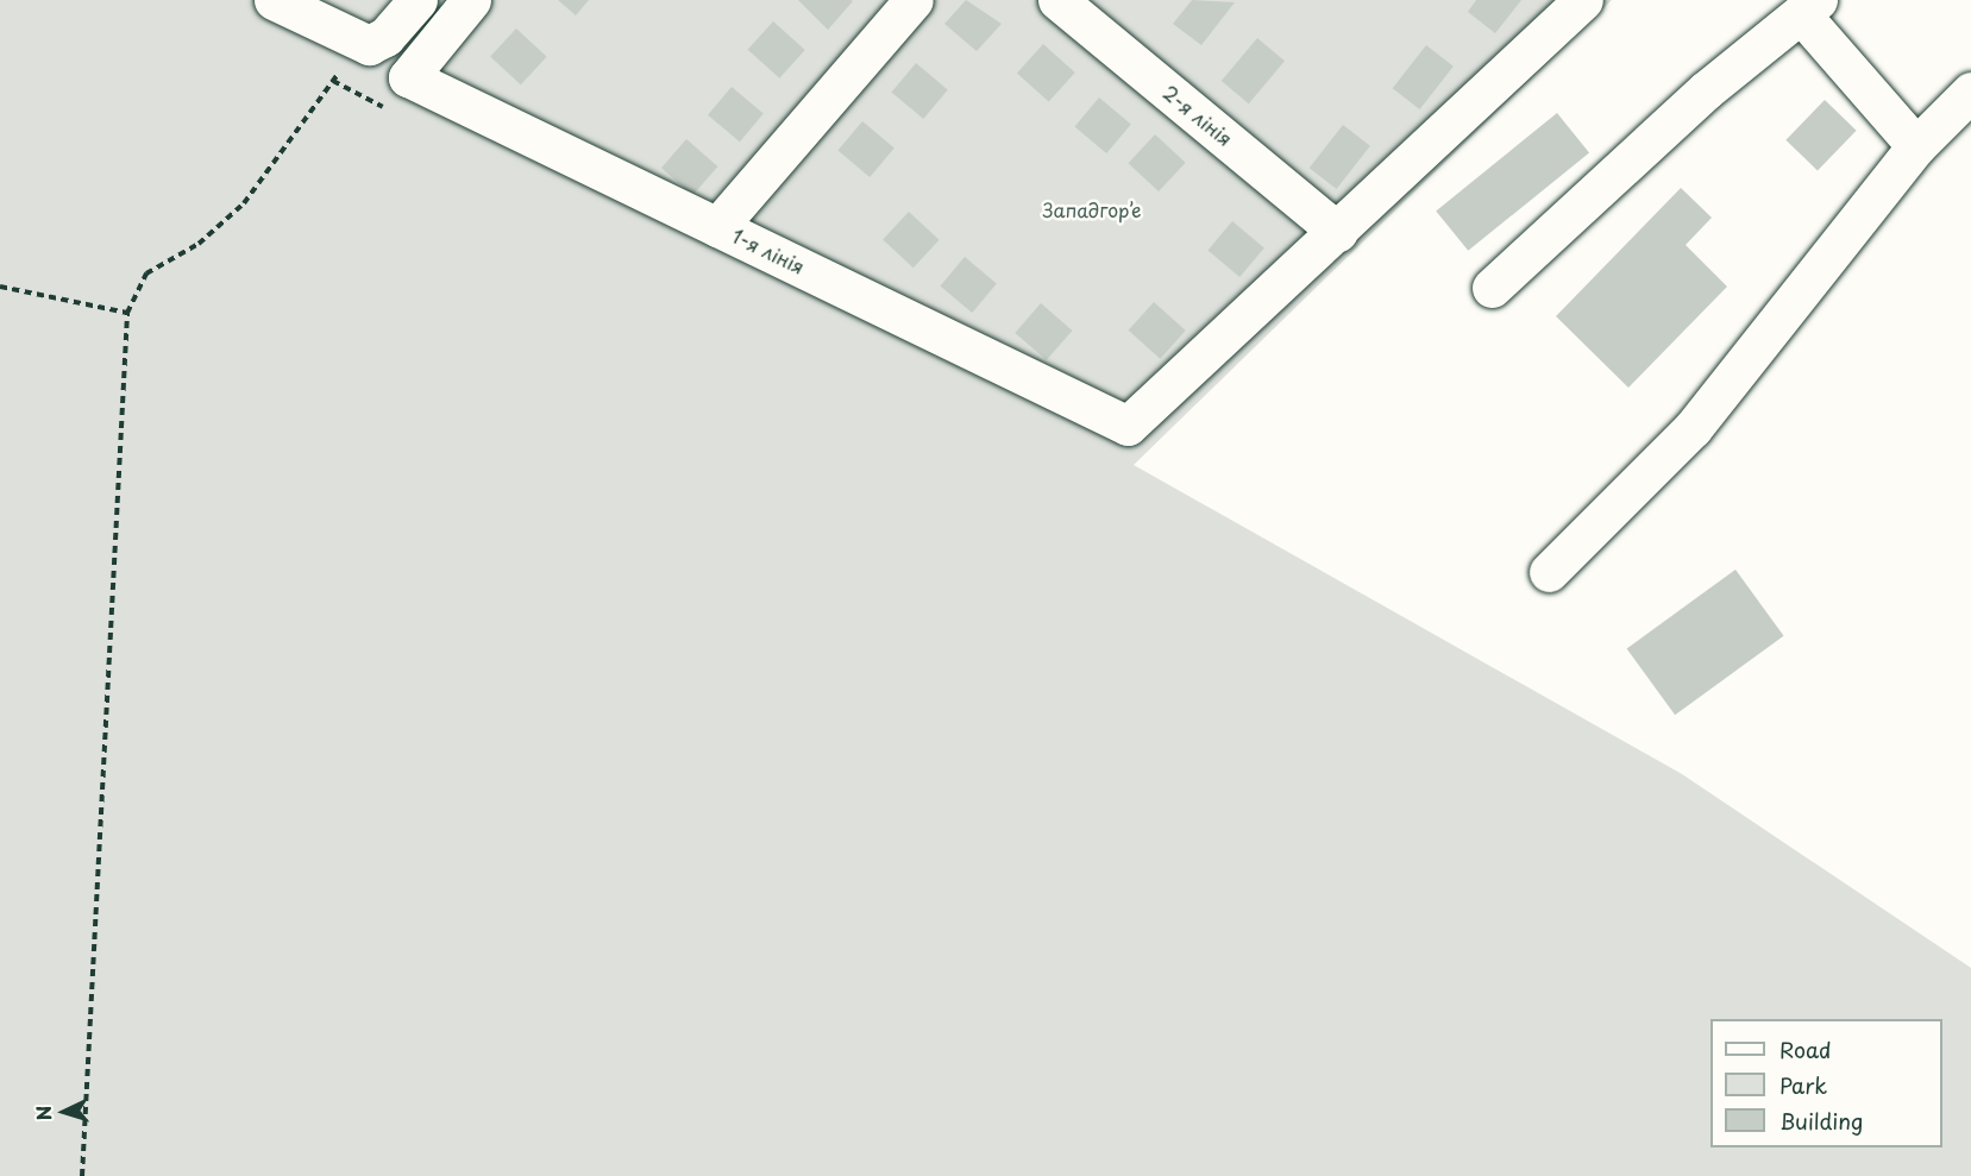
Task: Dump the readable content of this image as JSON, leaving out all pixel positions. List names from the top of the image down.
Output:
{
  "streets": {
    "street": ["2-я лінія", "1-я лінія"]
  },
  "crossings": [
    ["2-я лінія", "1-я лінія"]
  ],
  "parks": ["Западгорʼе"],
  "legend": ["Road", "Park", "Building"],
  "north": "left"
}
